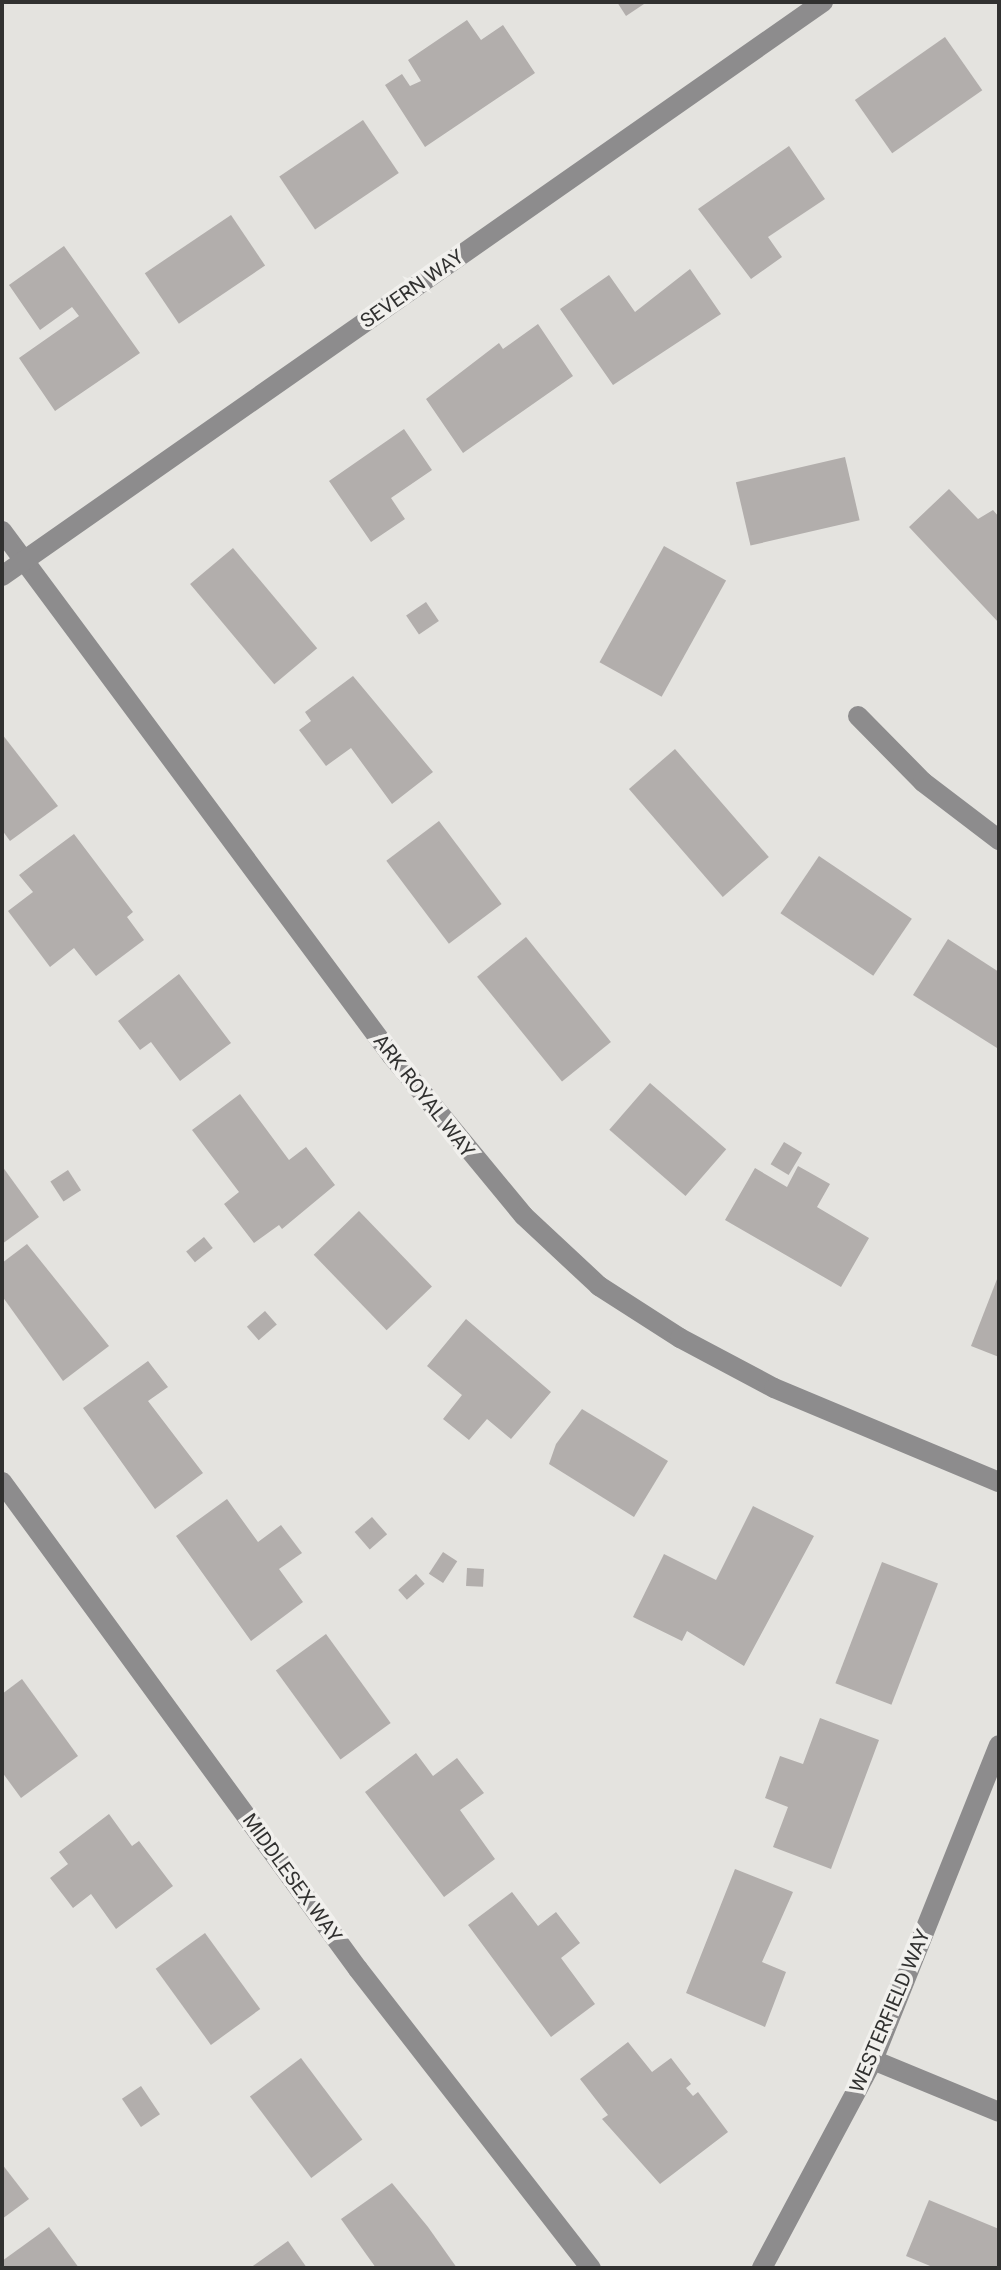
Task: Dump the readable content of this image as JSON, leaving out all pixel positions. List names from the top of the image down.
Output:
{
  "streets": {
    "street": [
      "SEVERN WAY",
      "ARK ROYAL WAY",
      "MIDDLESEX WAY",
      "WESTERFIELD WAY"
    ]
  },
  "crossings": [
    ["SEVERN WAY", "ARK ROYAL WAY"]
  ]
}
